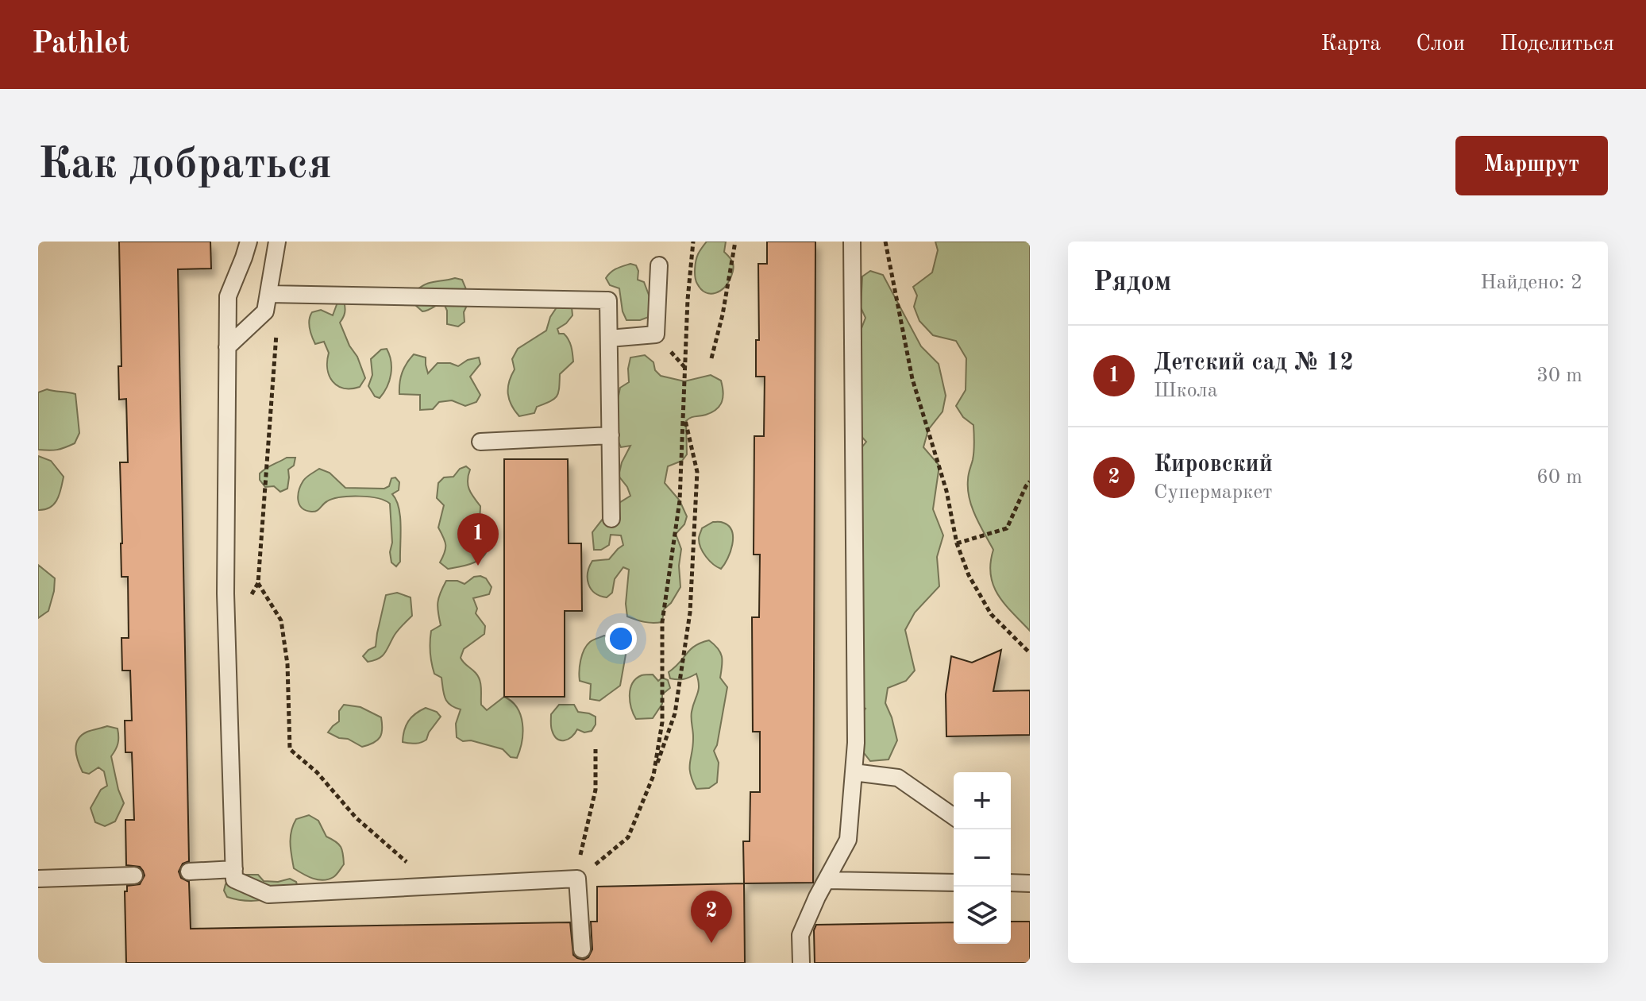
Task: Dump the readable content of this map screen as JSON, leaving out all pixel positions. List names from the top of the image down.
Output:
{
  "page": {
    "header": "Pathlet",
    "nav": ["Карта", "Слои", "Поделиться"],
    "buttons": "Маршрут",
    "title": "Как добраться",
    "heading": ["Рядом", "Найдено: 2"],
    "list": [
      {
        "mark": "1",
        "name": "Детский сад № 12",
        "note": "Школа",
        "value": "30 m"
      },
      {
        "mark": "2",
        "name": "Кировский",
        "note": "Супермаркет",
        "value": "60 m"
      }
    ],
    "pins": ["1", "2"],
    "map_buttons": ["+", "−"]
  }
}
